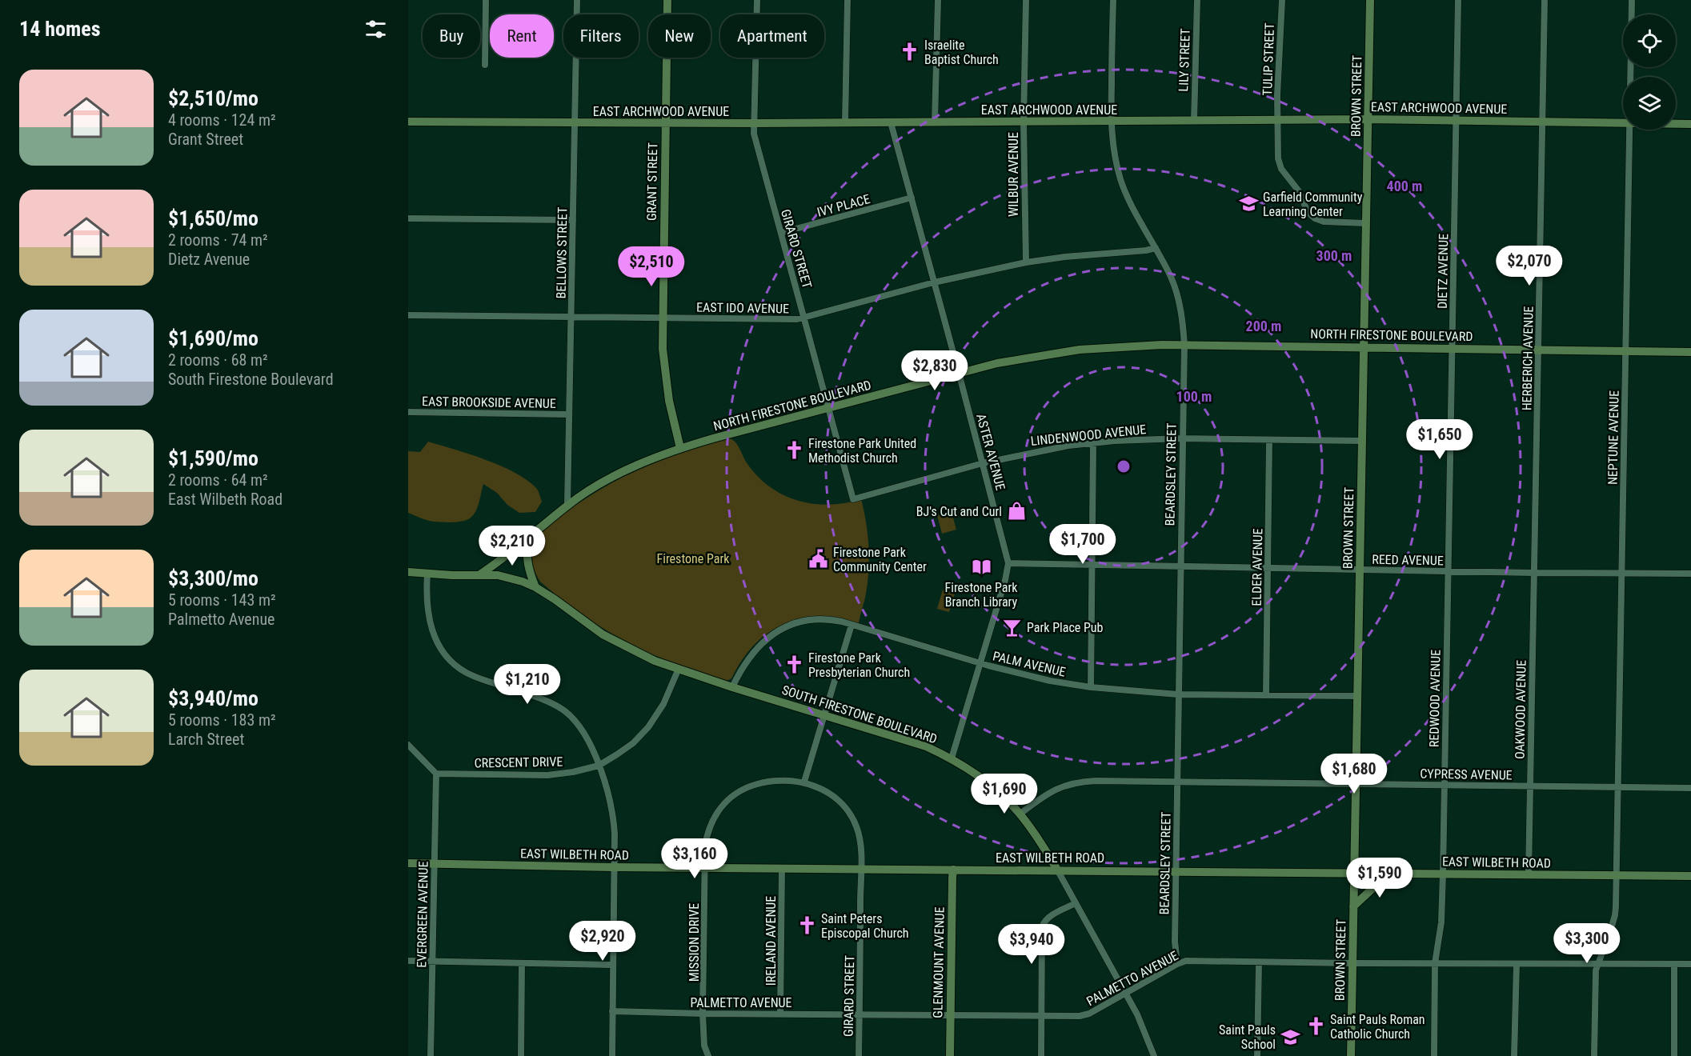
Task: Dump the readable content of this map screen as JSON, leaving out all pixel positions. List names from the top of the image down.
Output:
{
  "streets": {
    "main road": [
      "BROWN STREET",
      "EAST ARCHWOOD AVENUE",
      "GRANT STREET",
      "NORTH FIRESTONE BOULEVARD",
      "SOUTH FIRESTONE BOULEVARD",
      "EAST WILBETH ROAD",
      "GLENMOUNT AVENUE"
    ],
    "street": [
      "TULIP STREET",
      "LILY STREET",
      "WILBUR AVENUE",
      "IVY PLACE",
      "GIRARD STREET",
      "BELLOWS STREET",
      "DIETZ AVENUE",
      "EAST IDO AVENUE",
      "HERBERICH AVENUE",
      "EAST BROOKSIDE AVENUE",
      "LINDENWOOD AVENUE",
      "NEPTUNE AVENUE",
      "ASTER AVENUE",
      "BEARDSLEY STREET",
      "REED AVENUE",
      "ELDER AVENUE",
      "PALM AVENUE",
      "REDWOOD AVENUE",
      "OAKWOOD AVENUE",
      "CRESCENT DRIVE",
      "CYPRESS AVENUE",
      "EVERGREEN AVENUE",
      "IRELAND AVENUE",
      "MISSION DRIVE",
      "PALMETTO AVENUE"
    ]
  },
  "crossings": [
    ["TULIP STREET", "BROWN STREET"],
    ["TULIP STREET", "EAST ARCHWOOD AVENUE"],
    ["LILY STREET", "EAST ARCHWOOD AVENUE"],
    ["BROWN STREET", "EAST ARCHWOOD AVENUE"],
    ["BROWN STREET", "NORTH FIRESTONE BOULEVARD"],
    ["BROWN STREET", "LINDENWOOD AVENUE"],
    ["BROWN STREET", "REED AVENUE"],
    ["BROWN STREET", "PALM AVENUE"],
    ["BROWN STREET", "CYPRESS AVENUE"],
    ["BROWN STREET", "EAST WILBETH ROAD"],
    ["BROWN STREET", "PALMETTO AVENUE"],
    ["EAST ARCHWOOD AVENUE", "WILBUR AVENUE"],
    ["EAST ARCHWOOD AVENUE", "GRANT STREET"],
    ["EAST ARCHWOOD AVENUE", "GIRARD STREET"],
    ["EAST ARCHWOOD AVENUE", "BELLOWS STREET"],
    ["EAST ARCHWOOD AVENUE", "DIETZ AVENUE"],
    ["EAST ARCHWOOD AVENUE", "HERBERICH AVENUE"],
    ["EAST ARCHWOOD AVENUE", "ASTER AVENUE"],
    ["EAST ARCHWOOD AVENUE", "BEARDSLEY STREET"],
    ["WILBUR AVENUE", "EAST IDO AVENUE"],
    ["GRANT STREET", "EAST IDO AVENUE"],
    ["GRANT STREET", "NORTH FIRESTONE BOULEVARD"],
    ["IVY PLACE", "GIRARD STREET"],
    ["IVY PLACE", "ASTER AVENUE"],
    ["GIRARD STREET", "EAST IDO AVENUE"],
    ["GIRARD STREET", "NORTH FIRESTONE BOULEVARD"],
    ["GIRARD STREET", "LINDENWOOD AVENUE"],
    ["GIRARD STREET", "EAST WILBETH ROAD"],
    ["GIRARD STREET", "MISSION DRIVE"],
    ["GIRARD STREET", "PALMETTO AVENUE"],
    ["BELLOWS STREET", "EAST IDO AVENUE"],
    ["BELLOWS STREET", "NORTH FIRESTONE BOULEVARD"],
    ["BELLOWS STREET", "EAST BROOKSIDE AVENUE"],
    ["DIETZ AVENUE", "NORTH FIRESTONE BOULEVARD"],
    ["DIETZ AVENUE", "REED AVENUE"],
    ["DIETZ AVENUE", "REDWOOD AVENUE"],
    ["EAST IDO AVENUE", "ASTER AVENUE"],
    ["EAST IDO AVENUE", "BEARDSLEY STREET"],
    ["NORTH FIRESTONE BOULEVARD", "HERBERICH AVENUE"],
    ["NORTH FIRESTONE BOULEVARD", "NEPTUNE AVENUE"],
    ["NORTH FIRESTONE BOULEVARD", "ASTER AVENUE"],
    ["NORTH FIRESTONE BOULEVARD", "BEARDSLEY STREET"],
    ["NORTH FIRESTONE BOULEVARD", "SOUTH FIRESTONE BOULEVARD"],
    ["HERBERICH AVENUE", "REED AVENUE"],
    ["HERBERICH AVENUE", "OAKWOOD AVENUE"],
    ["LINDENWOOD AVENUE", "ASTER AVENUE"],
    ["LINDENWOOD AVENUE", "BEARDSLEY STREET"],
    ["LINDENWOOD AVENUE", "ELDER AVENUE"],
    ["NEPTUNE AVENUE", "REED AVENUE"],
    ["NEPTUNE AVENUE", "CYPRESS AVENUE"],
    ["NEPTUNE AVENUE", "EAST WILBETH ROAD"],
    ["NEPTUNE AVENUE", "PALMETTO AVENUE"],
    ["ASTER AVENUE", "REED AVENUE"],
    ["ASTER AVENUE", "PALM AVENUE"],
    ["ASTER AVENUE", "SOUTH FIRESTONE BOULEVARD"],
    ["BEARDSLEY STREET", "REED AVENUE"],
    ["BEARDSLEY STREET", "PALM AVENUE"],
    ["BEARDSLEY STREET", "CYPRESS AVENUE"],
    ["BEARDSLEY STREET", "EAST WILBETH ROAD"],
    ["BEARDSLEY STREET", "PALMETTO AVENUE"],
    ["REED AVENUE", "ELDER AVENUE"],
    ["REED AVENUE", "REDWOOD AVENUE"],
    ["REED AVENUE", "OAKWOOD AVENUE"],
    ["ELDER AVENUE", "PALM AVENUE"],
    ["PALM AVENUE", "SOUTH FIRESTONE BOULEVARD"],
    ["REDWOOD AVENUE", "CYPRESS AVENUE"],
    ["REDWOOD AVENUE", "EAST WILBETH ROAD"],
    ["REDWOOD AVENUE", "PALMETTO AVENUE"],
    ["OAKWOOD AVENUE", "CYPRESS AVENUE"],
    ["OAKWOOD AVENUE", "EAST WILBETH ROAD"],
    ["SOUTH FIRESTONE BOULEVARD", "CRESCENT DRIVE"],
    ["SOUTH FIRESTONE BOULEVARD", "CYPRESS AVENUE"],
    ["SOUTH FIRESTONE BOULEVARD", "EAST WILBETH ROAD"],
    ["SOUTH FIRESTONE BOULEVARD", "PALMETTO AVENUE"],
    ["CRESCENT DRIVE", "EVERGREEN AVENUE"],
    ["EAST WILBETH ROAD", "EVERGREEN AVENUE"],
    ["EAST WILBETH ROAD", "IRELAND AVENUE"],
    ["EAST WILBETH ROAD", "MISSION DRIVE"],
    ["EAST WILBETH ROAD", "GLENMOUNT AVENUE"],
    ["IRELAND AVENUE", "PALMETTO AVENUE"],
    ["MISSION DRIVE", "PALMETTO AVENUE"],
    ["GLENMOUNT AVENUE", "PALMETTO AVENUE"]
  ],
  "parks": ["Firestone Park"],
  "places": {
    "church": [
      "Israelite Baptist Church",
      "Firestone Park United Methodist Church",
      "Firestone Park Presbyterian Church",
      "Saint Peters Episcopal Church",
      "Saint Pauls Roman Catholic Church"
    ],
    "school or university": ["Garfield Community Learning Center", "Saint Pauls School"],
    "shop": ["BJ's Cut and Curl"],
    "public building": ["Firestone Park Community Center"],
    "library": ["Firestone Park Branch Library"],
    "bar": ["Park Place Pub"]
  },
  "page": {
    "heading": "14 homes",
    "chip": [
      "Buy",
      "Rent",
      "Filters",
      "New",
      "Apartment"
    ],
    "list": [
      {
        "name": "$2,510/mo",
        "note": "4 rooms · 124 m² · Grant Street"
      },
      {
        "name": "$1,650/mo",
        "note": "2 rooms · 74 m² · Dietz Avenue"
      },
      {
        "name": "$1,690/mo",
        "note": "2 rooms · 68 m² · South Firestone Boulevard"
      },
      {
        "name": "$1,590/mo",
        "note": "2 rooms · 64 m² · East Wilbeth Road"
      },
      {
        "name": "$3,300/mo",
        "note": "5 rooms · 143 m² · Palmetto Avenue"
      },
      {
        "name": "$3,940/mo",
        "note": "5 rooms · 183 m² · Larch Street"
      }
    ],
    "price": [
      "$2,070",
      "$2,510",
      "$2,830",
      "$1,650",
      "$1,700",
      "$2,210",
      "$1,210",
      "$1,680",
      "$1,690",
      "$3,160",
      "$1,590",
      "$2,920",
      "$3,300",
      "$3,940"
    ]
  },
  "rings": [
    "400 m",
    "300 m",
    "200 m",
    "100 m"
  ]
}
